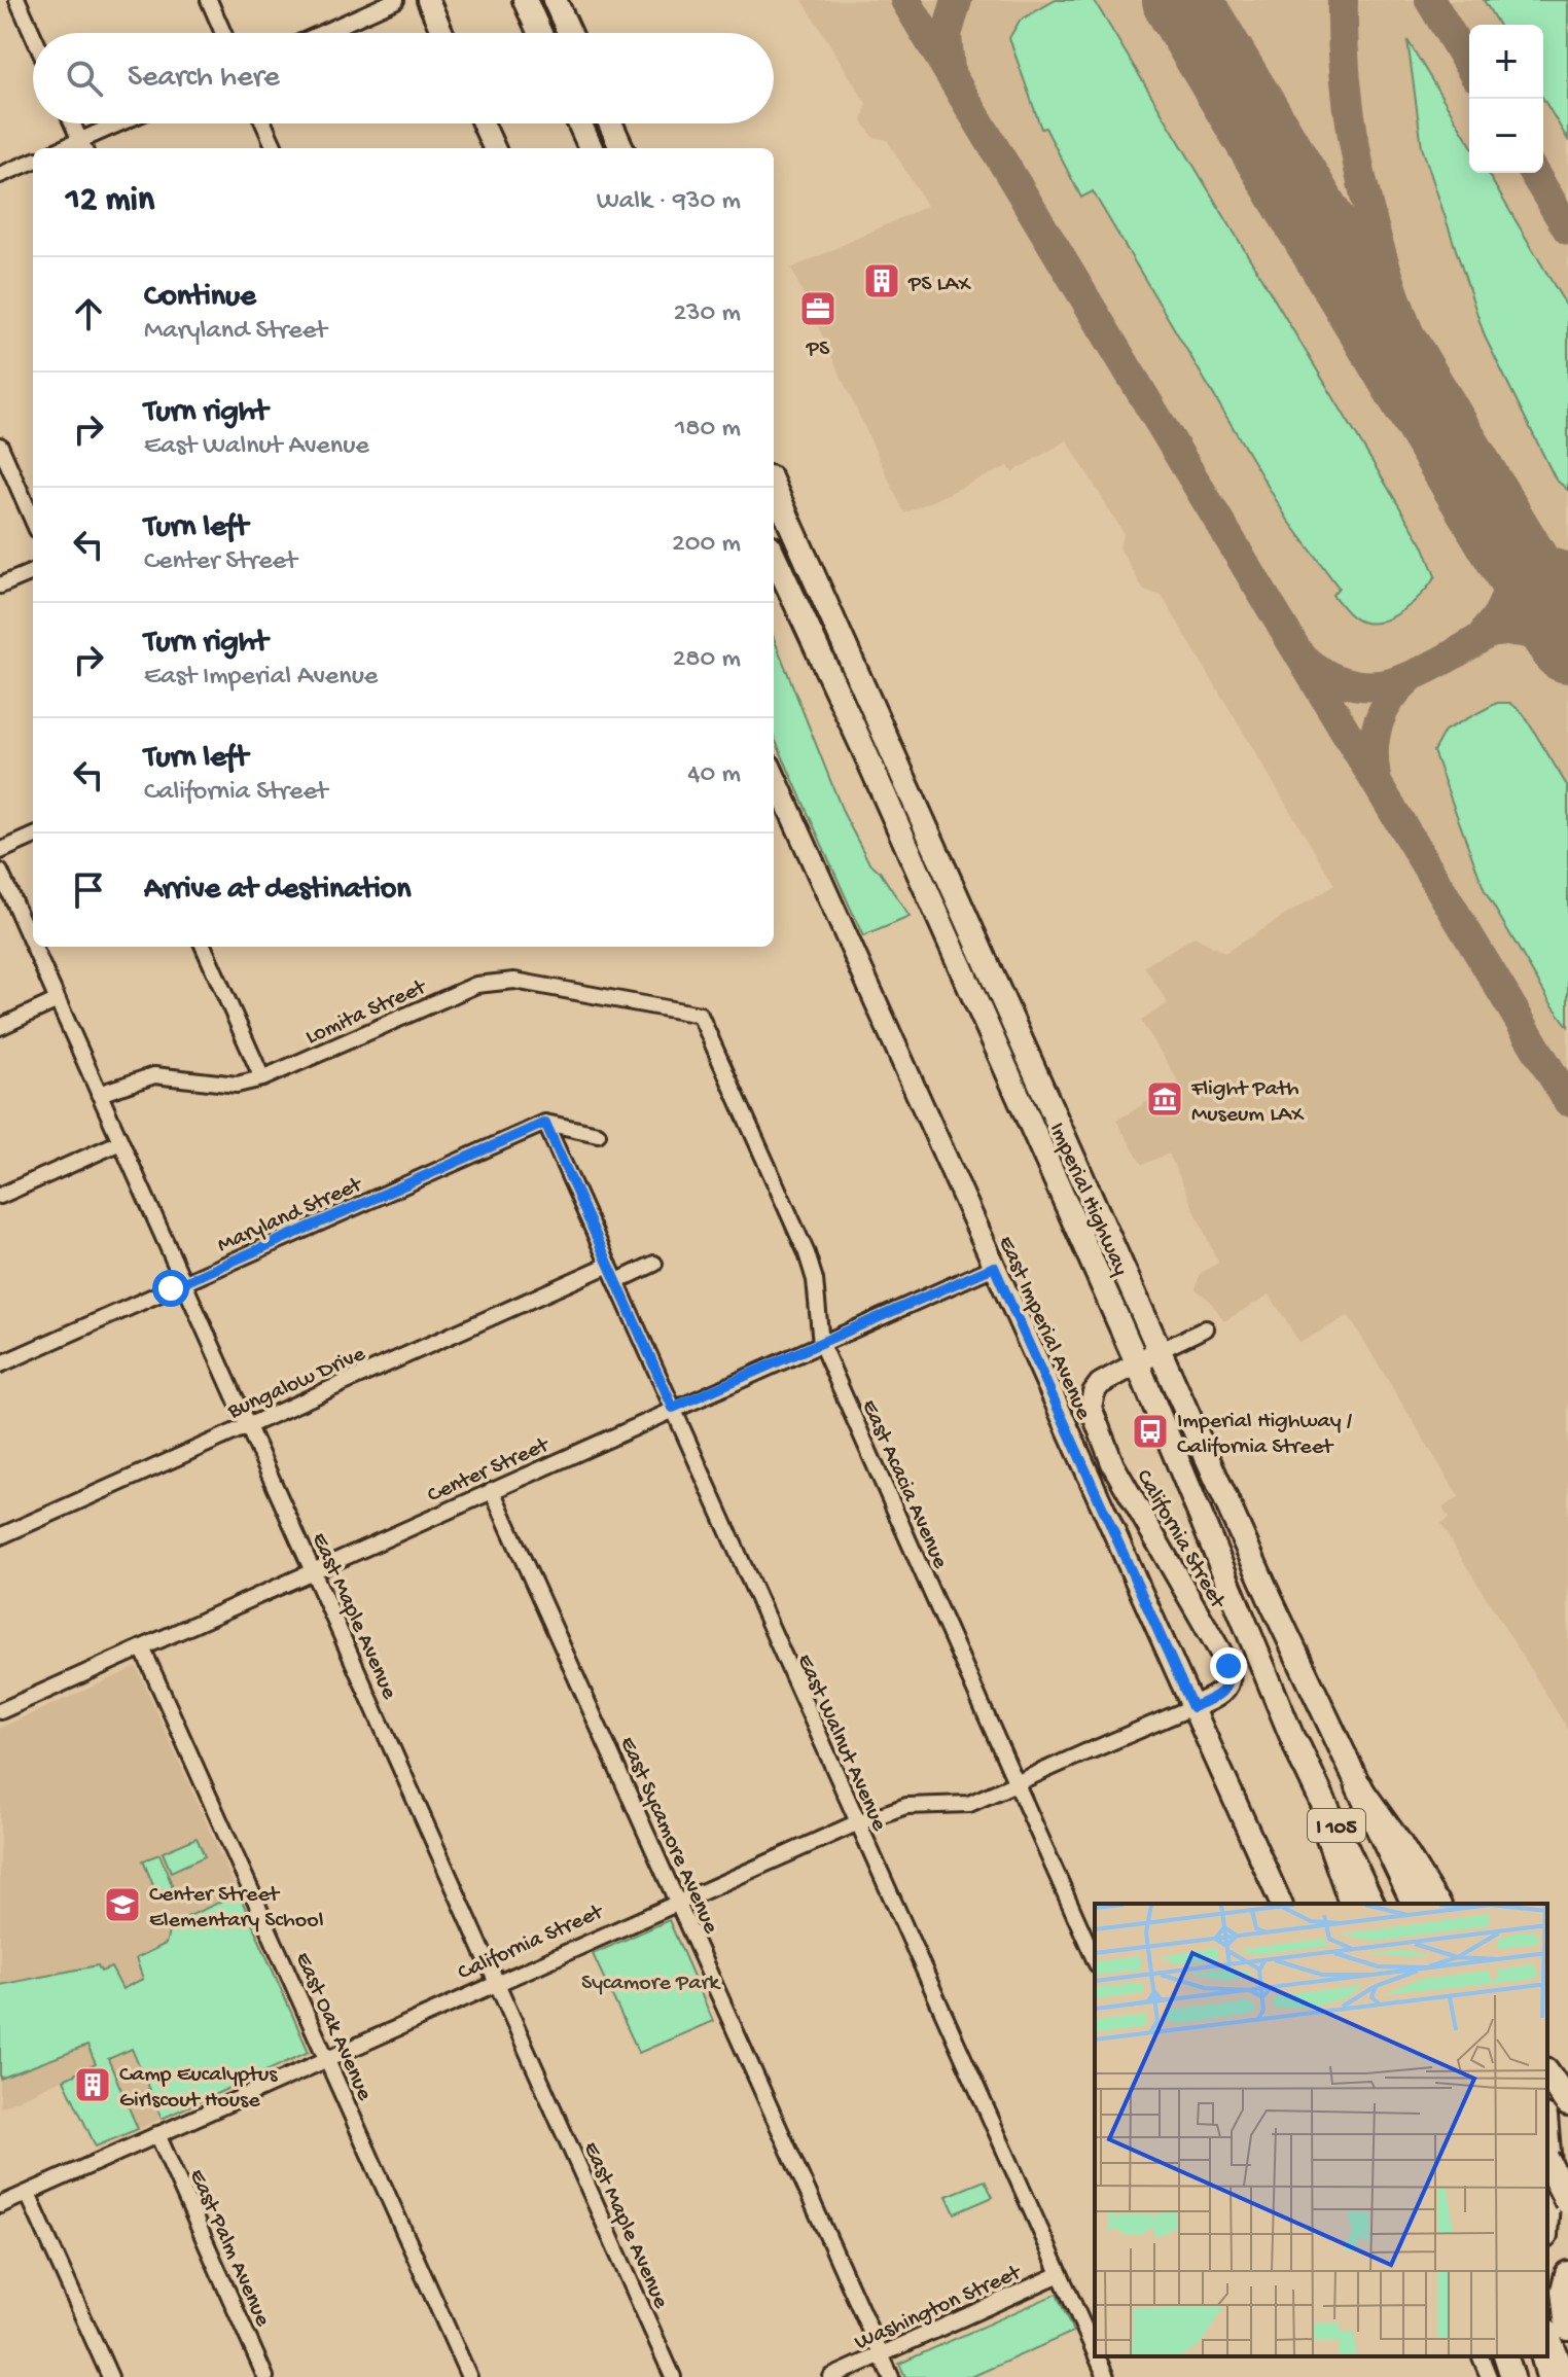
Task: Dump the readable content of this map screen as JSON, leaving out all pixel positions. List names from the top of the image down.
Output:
{
  "streets": {
    "highway": ["I 105"],
    "main road": ["Imperial Highway"],
    "street": [
      "Lomita Street",
      "Maryland Street",
      "East Imperial Avenue",
      "Bungalow Drive",
      "Center Street",
      "East Acacia Avenue",
      "California Street",
      "East Maple Avenue",
      "East Walnut Avenue",
      "East Sycamore Avenue",
      "East Oak Avenue",
      "East Palm Avenue",
      "Washington Street"
    ]
  },
  "crossings": [
    ["Lomita Street", "East Acacia Avenue"],
    ["Lomita Street", "East Maple Avenue"],
    ["Imperial Highway", "California Street"],
    ["Imperial Highway", "I 105"],
    ["Maryland Street", "East Maple Avenue"],
    ["Maryland Street", "East Walnut Avenue"],
    ["East Imperial Avenue", "Center Street"],
    ["East Imperial Avenue", "California Street"],
    ["Bungalow Drive", "East Maple Avenue"],
    ["Bungalow Drive", "East Walnut Avenue"],
    ["Center Street", "East Acacia Avenue"],
    ["Center Street", "East Maple Avenue"],
    ["Center Street", "East Walnut Avenue"],
    ["Center Street", "East Sycamore Avenue"],
    ["Center Street", "East Oak Avenue"],
    ["East Acacia Avenue", "California Street"],
    ["California Street", "East Maple Avenue"],
    ["California Street", "East Walnut Avenue"],
    ["California Street", "East Sycamore Avenue"],
    ["California Street", "East Oak Avenue"],
    ["California Street", "East Palm Avenue"],
    ["East Walnut Avenue", "Washington Street"],
    ["East Sycamore Avenue", "Washington Street"]
  ],
  "parks": ["Sycamore Park"],
  "places": {
    "building": ["PS LAX", "Camp Eucalyptus Girlscout House"],
    "office": ["PS"],
    "museum": ["Flight Path Museum LAX"],
    "bus stop": ["Imperial Highway / California Street"],
    "school or university": ["Center Street Elementary School"]
  },
  "page": {
    "map_buttons": ["+", "−"],
    "search": "Search here",
    "heading": ["12 min", "Walk · 930 m"],
    "list": [
      ["Continue", "Maryland Street", "230 m"],
      ["Turn right", "East Walnut Avenue", "180 m"],
      ["Turn left", "Center Street", "200 m"],
      ["Turn right", "East Imperial Avenue", "280 m"],
      ["Turn left", "California Street", "40 m"],
      "Arrive at destination"
    ]
  }
}
